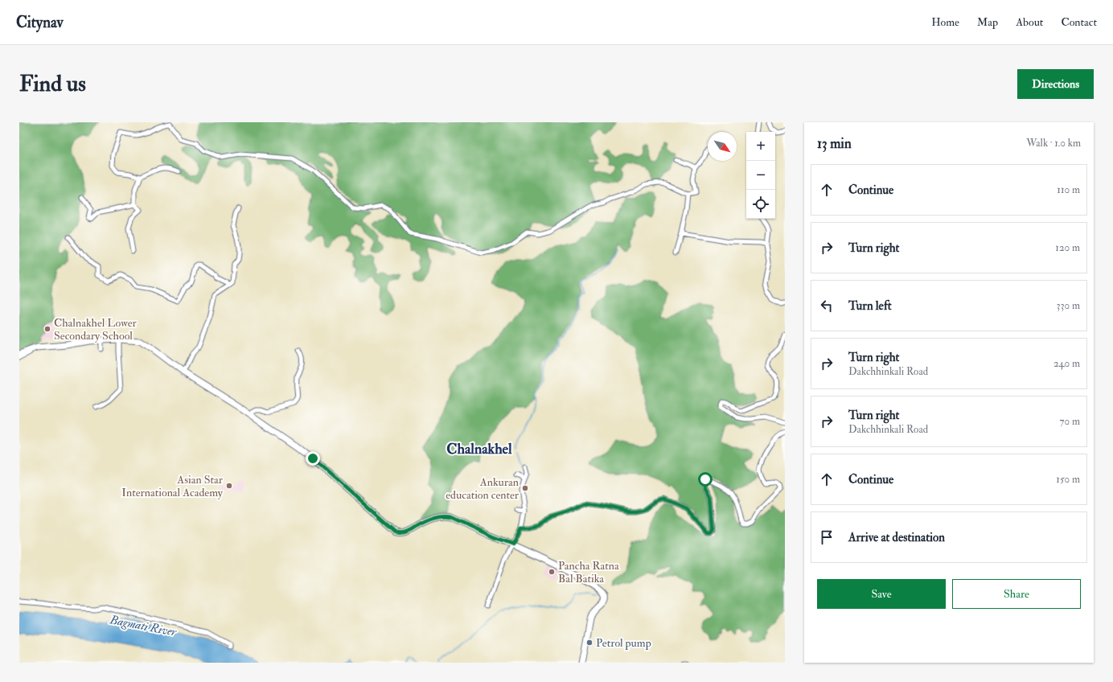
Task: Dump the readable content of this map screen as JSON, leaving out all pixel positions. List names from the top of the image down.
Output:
{
  "districts": ["Chalnakhel"],
  "water": ["Bagmati River"],
  "places": [
    "Chalnakhel Lower Secondary School",
    "Asian Star International Academy",
    "Ankuran education center",
    "Pancha Ratna Bal Batika",
    "Petrol pump"
  ],
  "north": "bottom right",
  "page": {
    "header": "Citynav",
    "nav": [
      "Home",
      "Map",
      "About",
      "Contact"
    ],
    "buttons": [
      "Directions",
      ["Save", "Share"]
    ],
    "title": "Find us",
    "heading": ["13 min", "Walk · 1.0 km"],
    "map_buttons": ["+", "−"],
    "list": [
      ["Continue", "110 m"],
      ["Turn right", "120 m"],
      ["Turn left", "330 m"],
      ["Turn right", "Dakchhinkali Road", "240 m"],
      ["Turn right", "Dakchhinkali Road", "70 m"],
      ["Continue", "150 m"],
      "Arrive at destination"
    ]
  }
}
